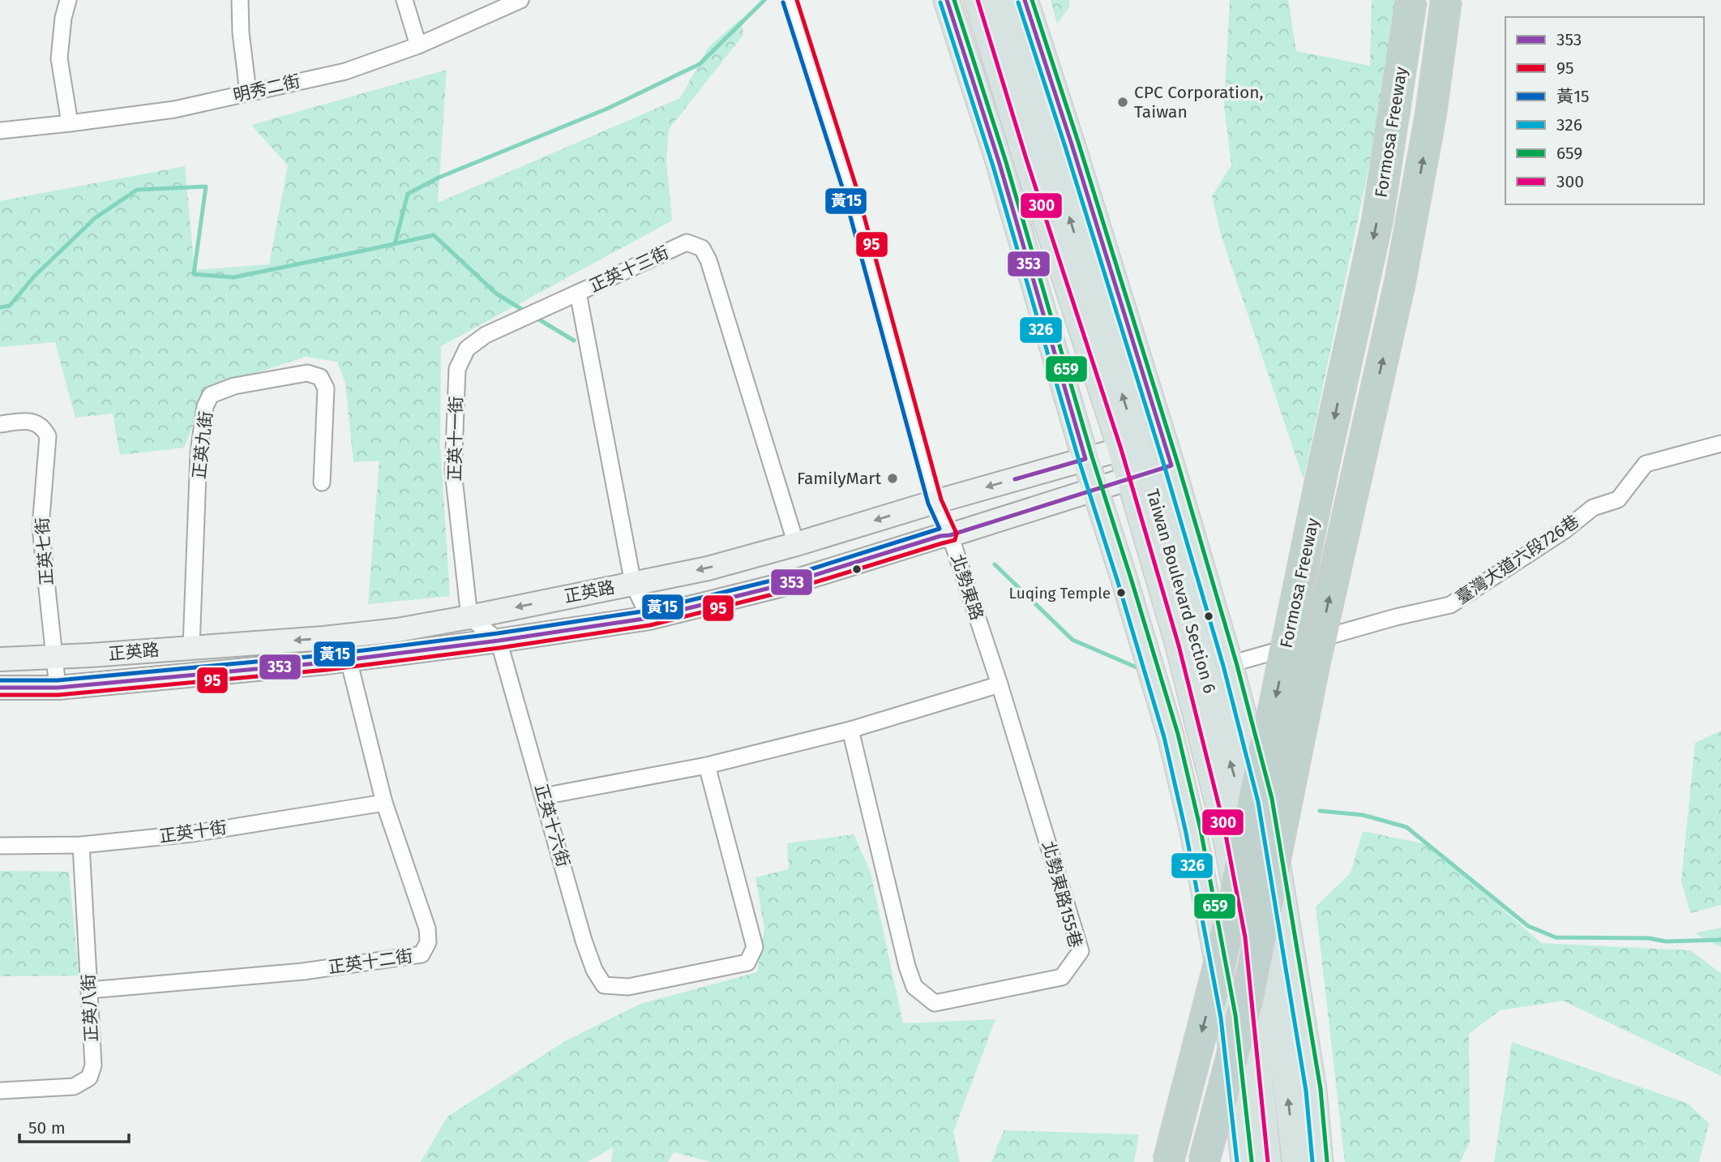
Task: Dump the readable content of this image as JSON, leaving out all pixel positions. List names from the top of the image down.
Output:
{
  "streets": {
    "highway": ["Formosa Freeway"],
    "main road": ["Taiwan Boulevard Section 6"],
    "street": [
      "明秀二街",
      "正英十三街",
      "正英十一街",
      "正英九街",
      "正英七街",
      "臺灣大道六段726巷",
      "北勢東路",
      "正英路",
      "正英十六街",
      "正英十街",
      "北勢東路155巷",
      "正英十二街",
      "正英八街"
    ]
  },
  "crossings": [
    ["正英十三街", "正英十一街"],
    ["正英十三街", "正英路"],
    ["正英十一街", "正英路"],
    ["正英九街", "正英路"],
    ["正英七街", "正英路"],
    ["臺灣大道六段726巷", "Taiwan Boulevard Section 6"],
    ["北勢東路", "正英路"],
    ["北勢東路", "北勢東路155巷"],
    ["Taiwan Boulevard Section 6", "正英路"],
    ["正英路", "正英十六街"],
    ["正英路", "正英十二街"],
    ["正英十街", "正英十二街"],
    ["正英十街", "正英八街"],
    ["正英十二街", "正英八街"]
  ],
  "places": ["CPC Corporation, Taiwan", "FamilyMart", "Luqing Temple"],
  "lines": [
    "transit line 353",
    "transit line 95",
    "transit line 659",
    "transit line 300",
    "transit line 黃15",
    "transit line 326"
  ],
  "legend": [
    "353",
    "95",
    "黃15",
    "326",
    "659",
    "300"
  ],
  "scale_bar": "50 m"
}
